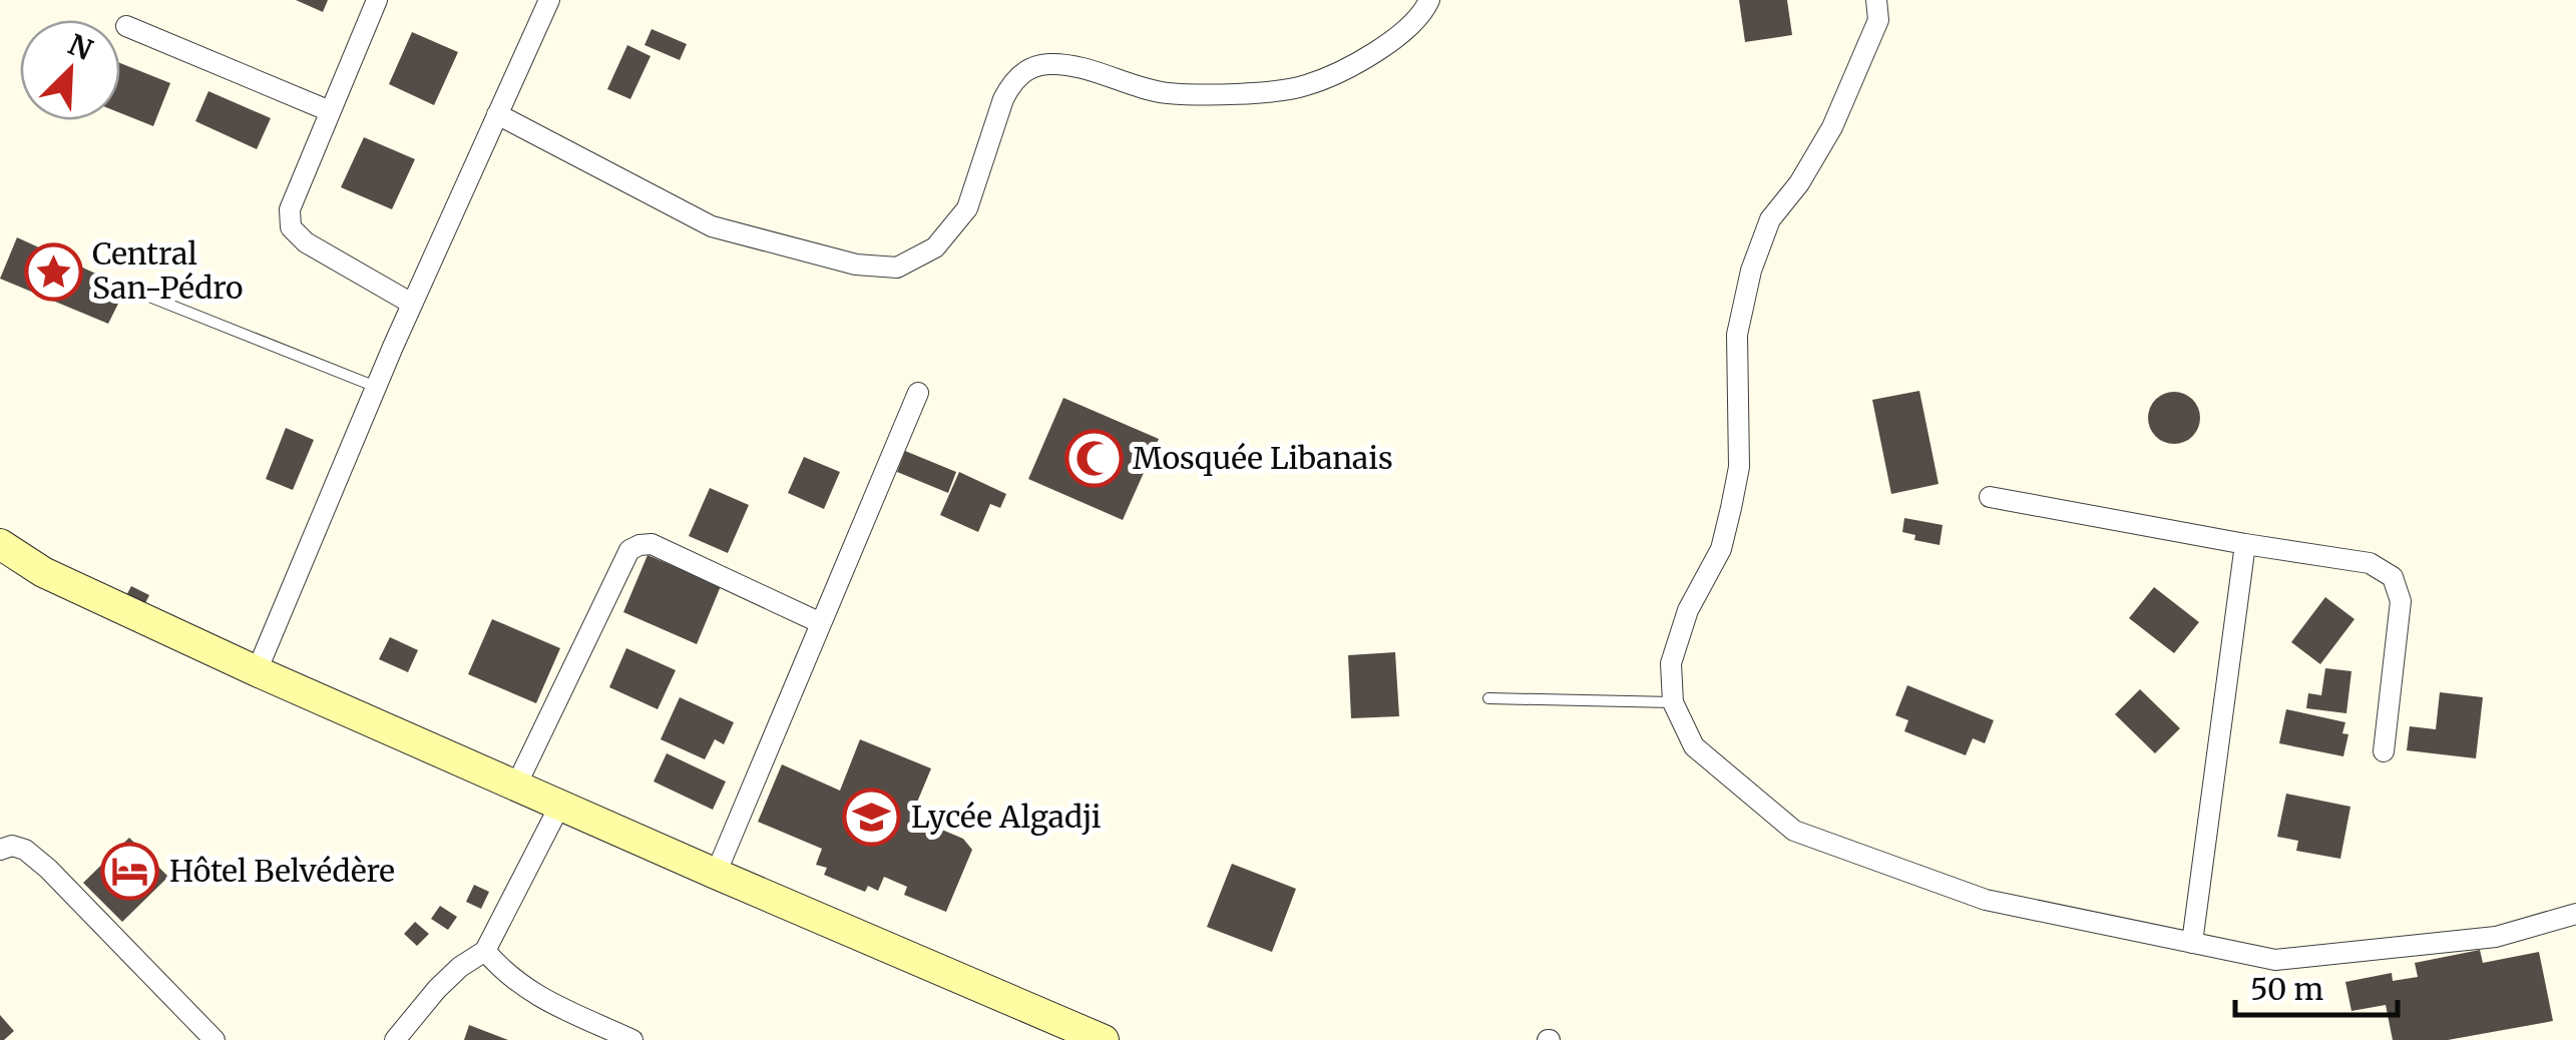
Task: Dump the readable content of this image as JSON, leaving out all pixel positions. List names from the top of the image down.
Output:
{
  "places": {
    "place": ["Central San-Pédro"],
    "mosque": ["Mosquée Libanais"],
    "school or university": ["Lycée Algadji"],
    "hotel": ["Hôtel Belvédère"]
  },
  "scale_bar": "50 m",
  "north": "top right"
}
